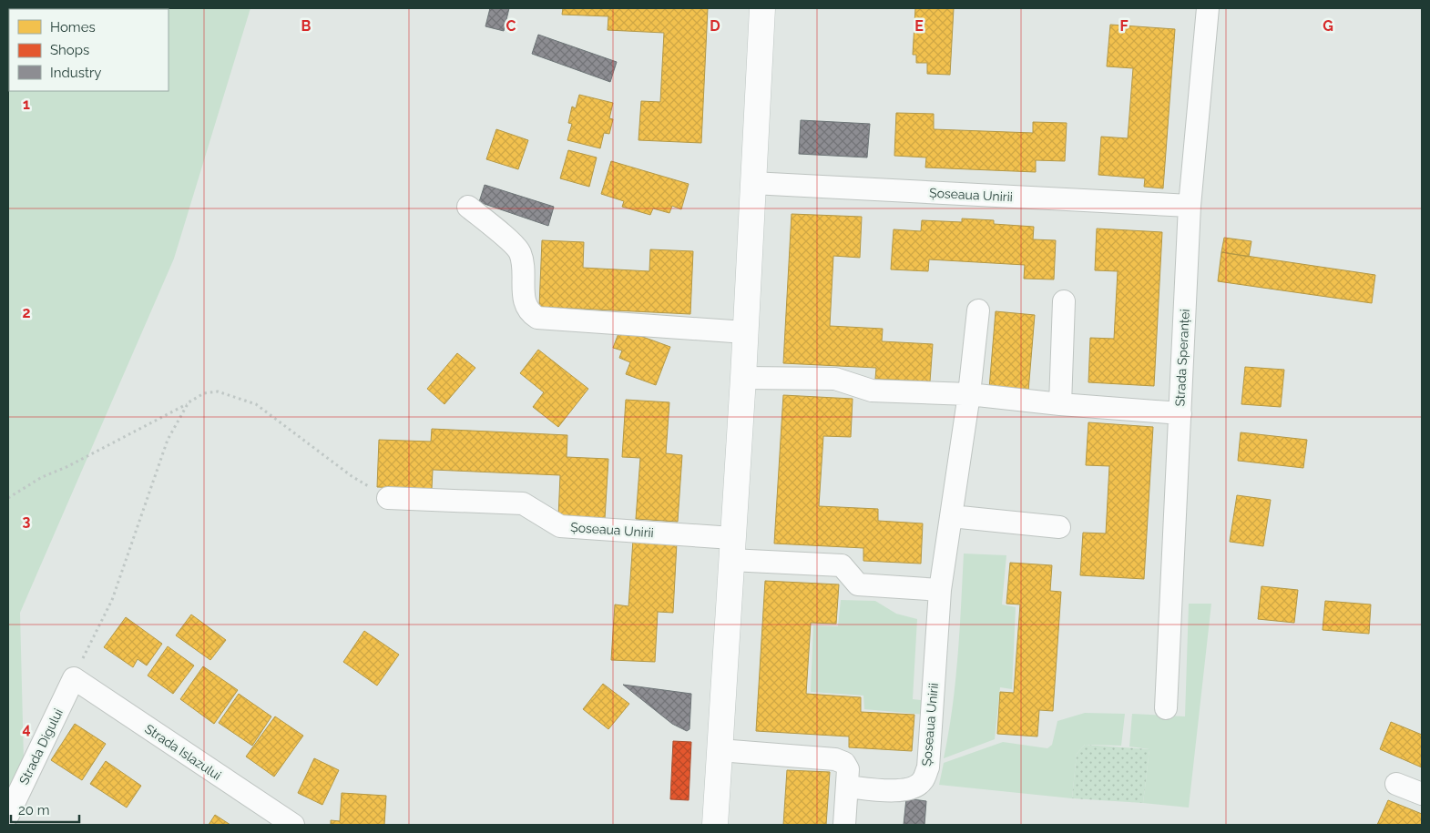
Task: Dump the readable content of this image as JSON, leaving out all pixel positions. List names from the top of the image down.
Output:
{
  "streets": {
    "street": [
      "Șoseaua Unirii",
      "Strada Speranței",
      "Strada Digului",
      "Strada Islazului"
    ]
  },
  "crossings": [
    ["Șoseaua Unirii", "Strada Speranței"],
    ["Strada Digului", "Strada Islazului"]
  ],
  "legend": ["Homes", "Shops", "Industry"],
  "scale_bar": "20 m",
  "grid": {
    "columns": [
      "B",
      "C",
      "D",
      "E",
      "F",
      "G"
    ],
    "rows": [
      "1",
      "2",
      "3",
      "4"
    ]
  }
}
